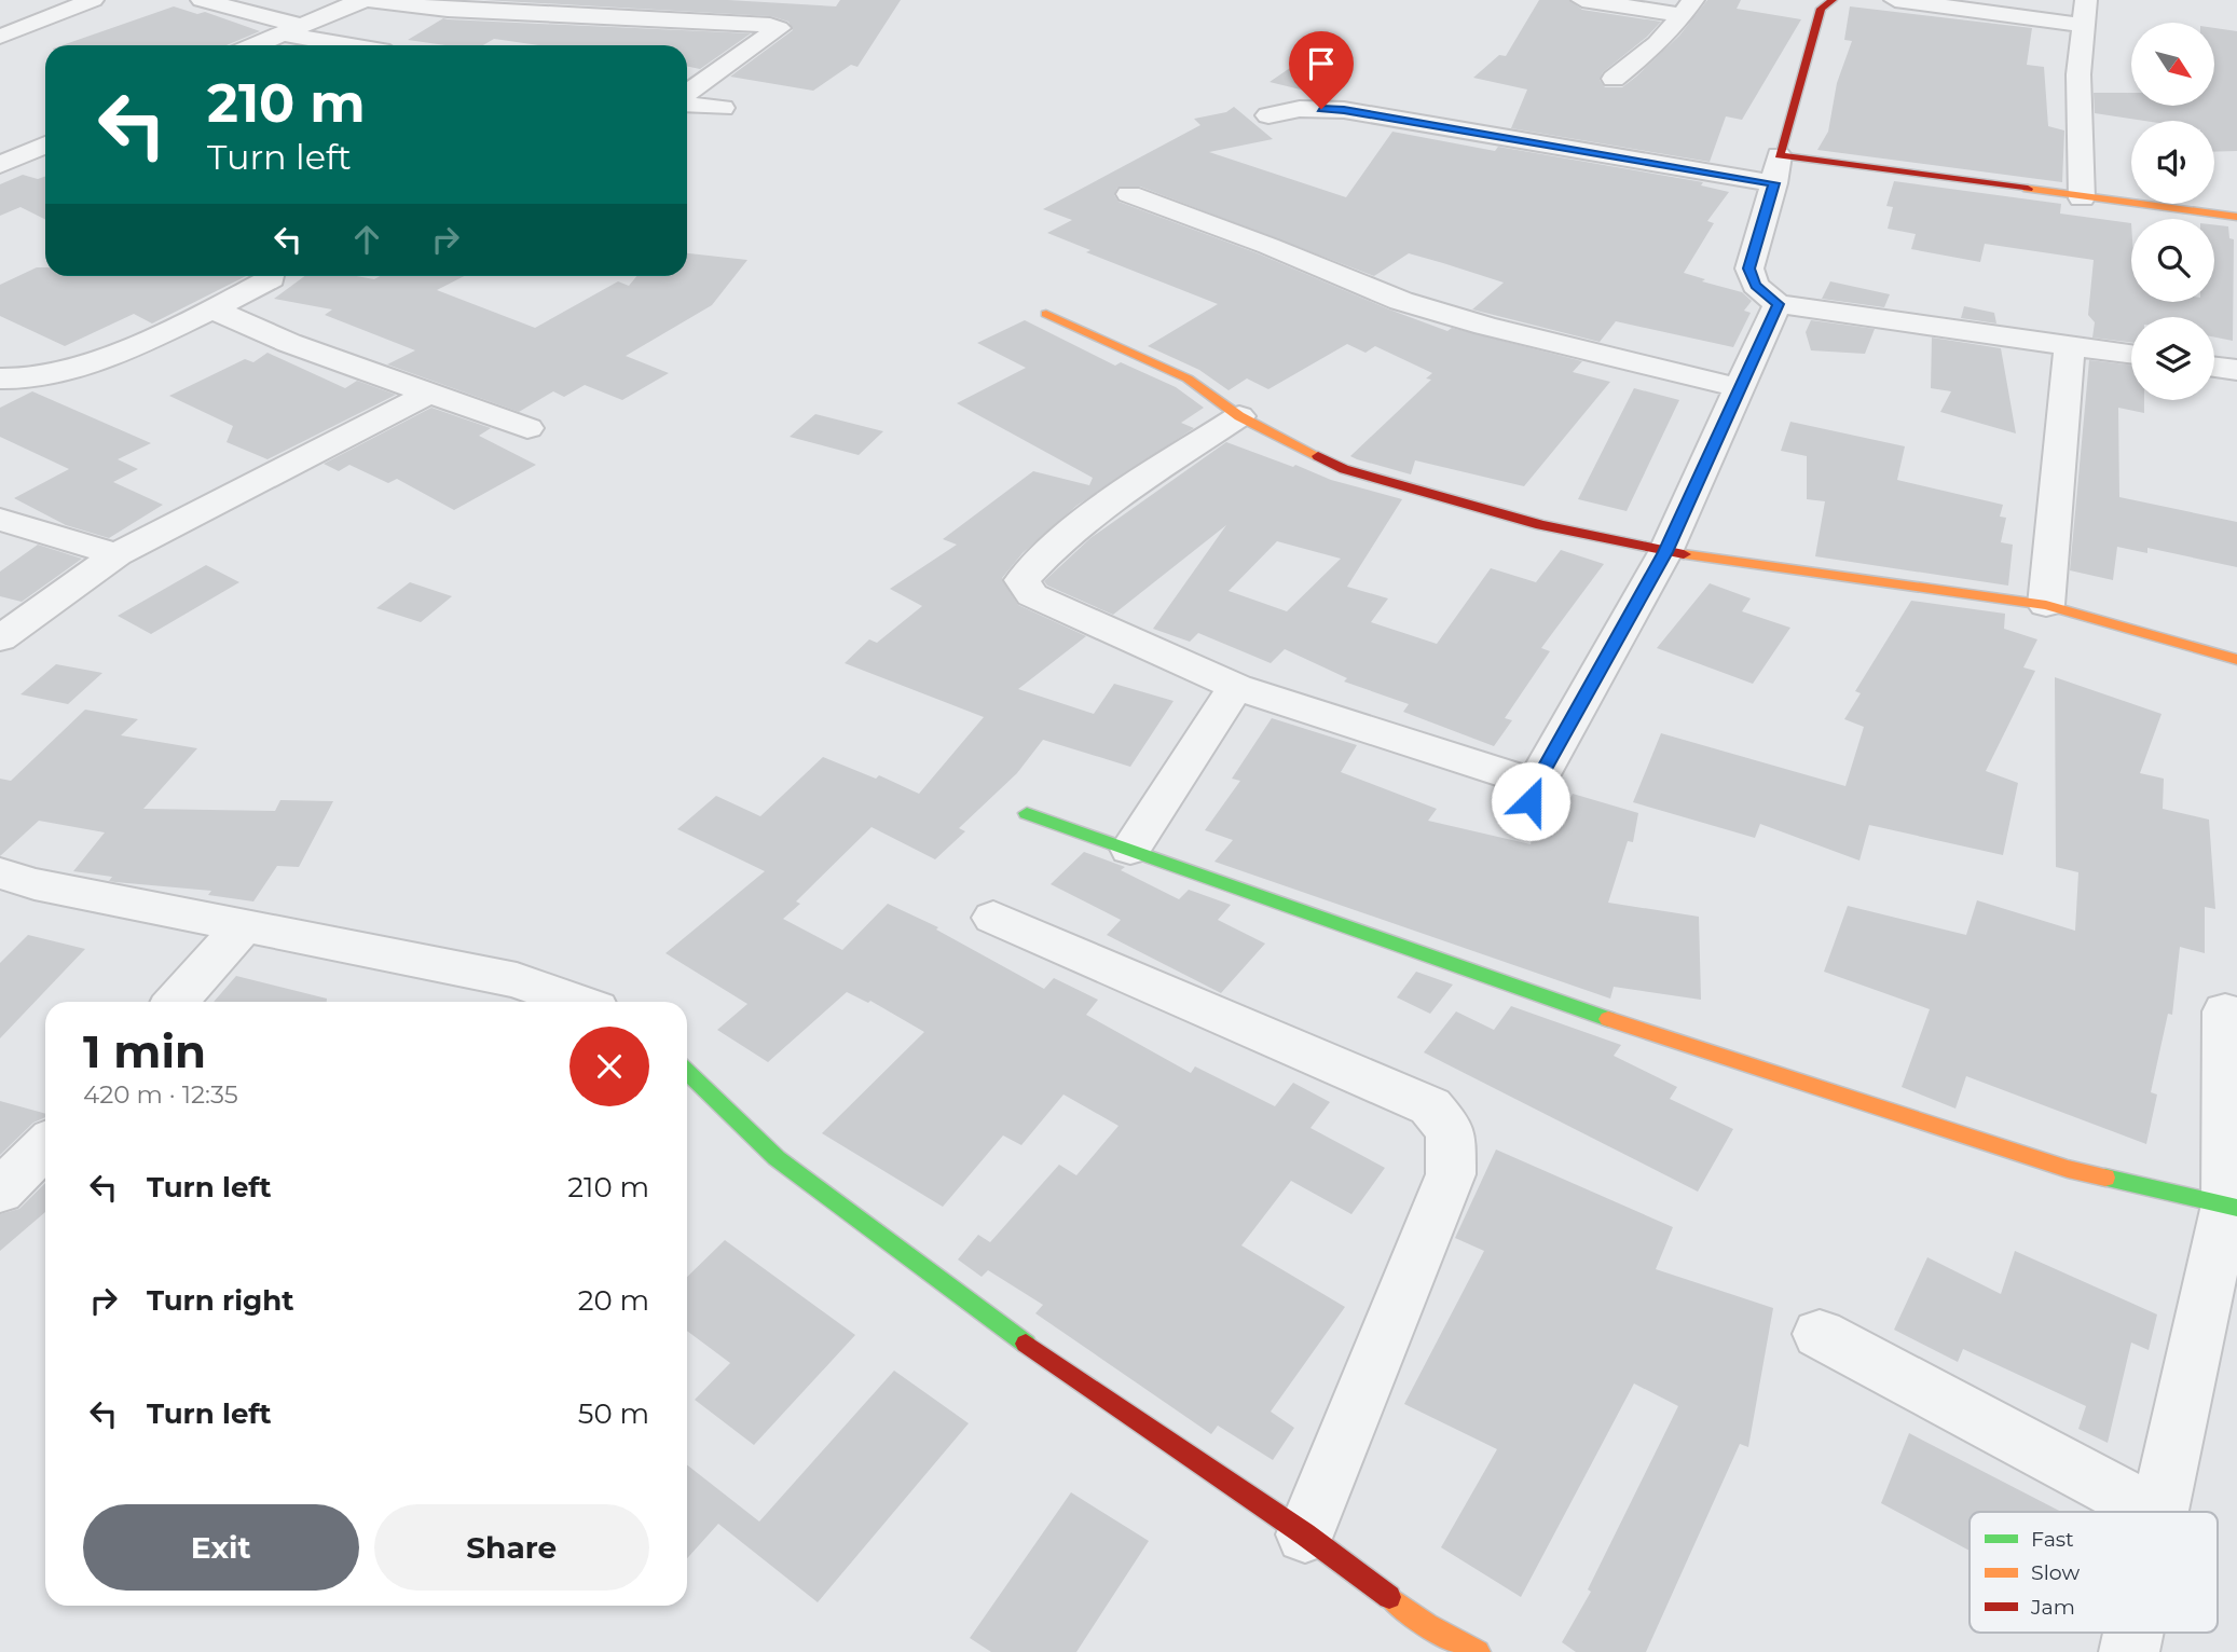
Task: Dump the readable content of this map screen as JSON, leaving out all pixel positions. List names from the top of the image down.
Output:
{
  "legend": ["Fast", "Slow", "Jam"],
  "north": "bottom right",
  "page": {
    "turn": ["210 m", "Turn left"],
    "heading": ["1 min", "420 m · 12:35"],
    "list": [
      {
        "name": "Turn left",
        "value": "210 m"
      },
      {
        "name": "Turn right",
        "value": "20 m"
      },
      {
        "name": "Turn left",
        "value": "50 m"
      }
    ],
    "buttons": ["Exit", "Share"]
  }
}
